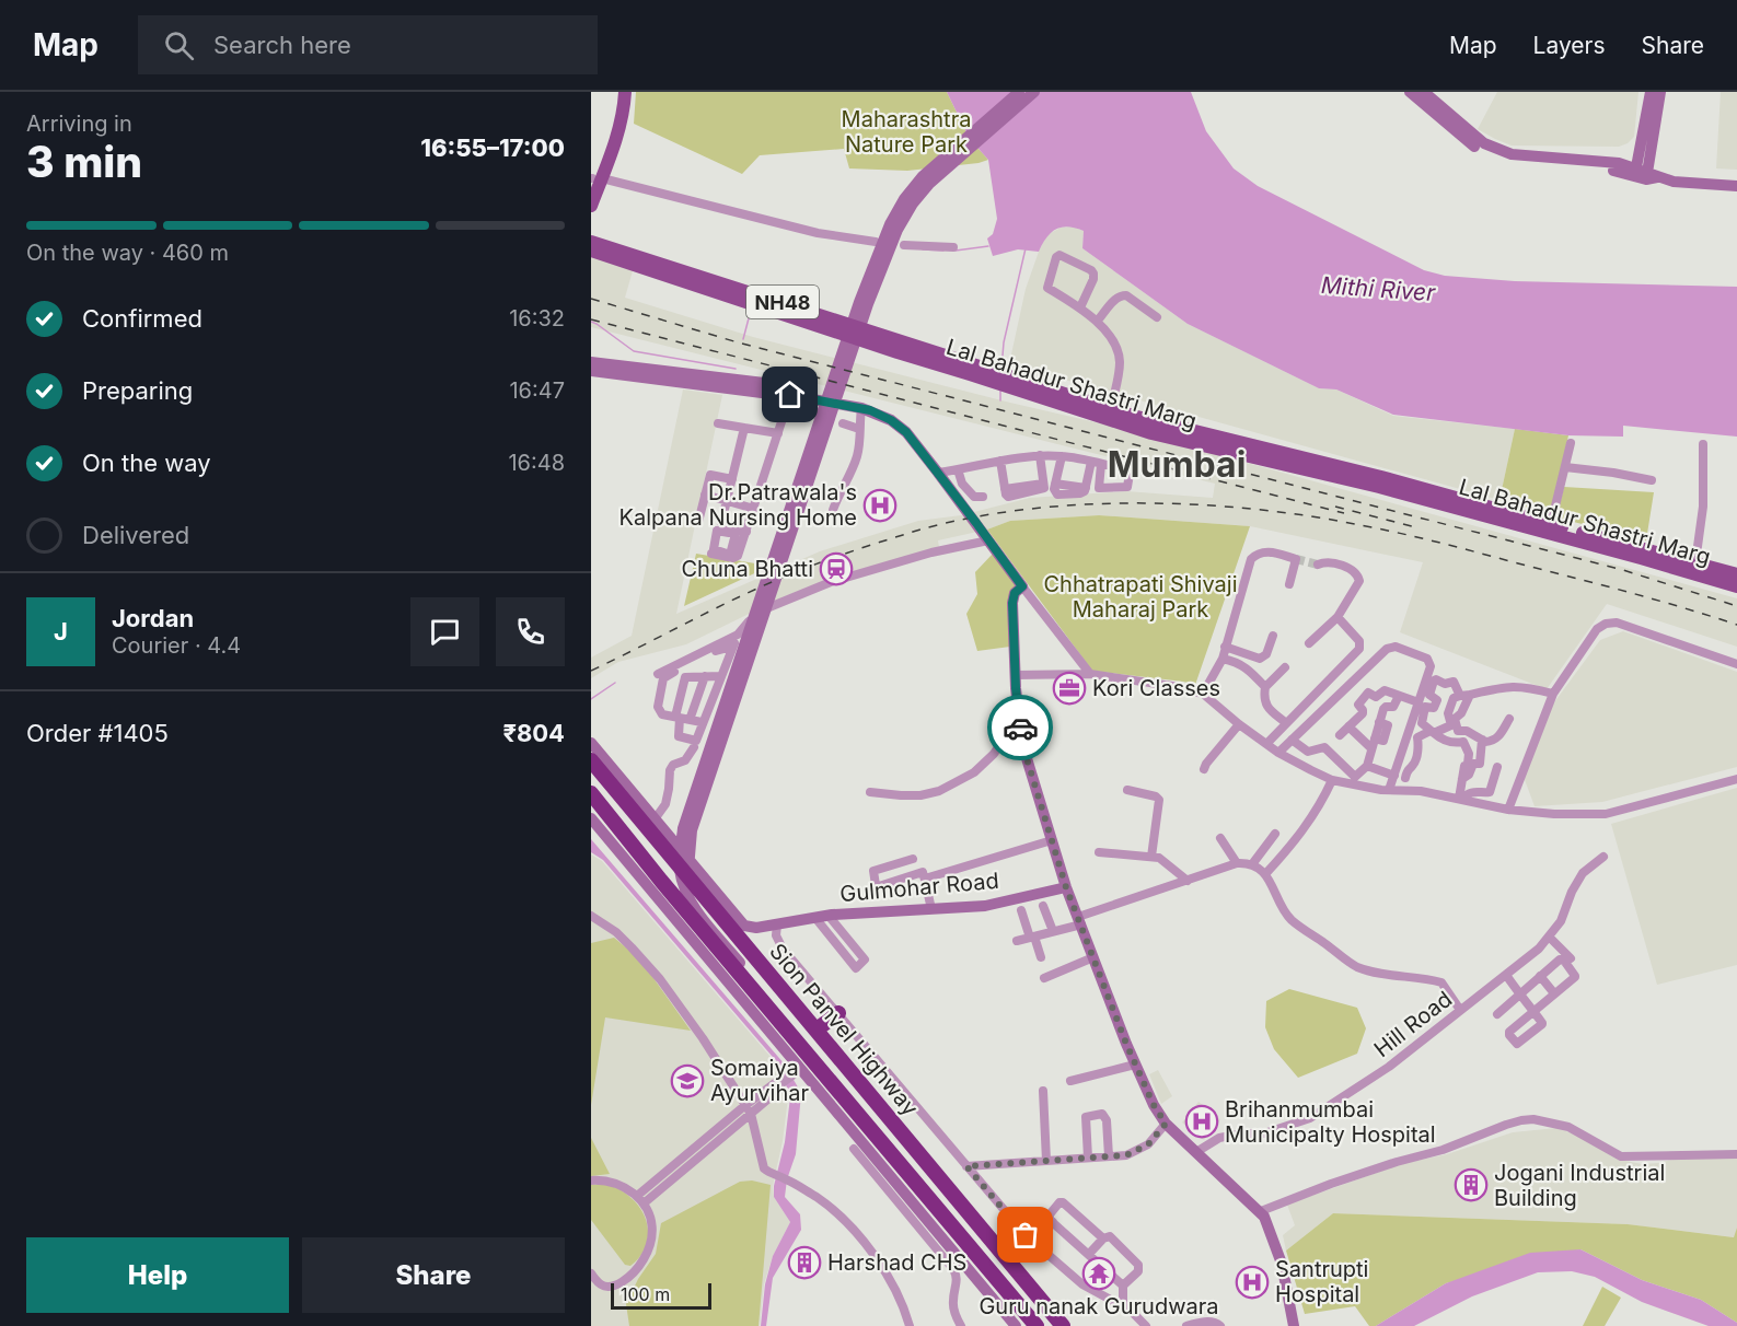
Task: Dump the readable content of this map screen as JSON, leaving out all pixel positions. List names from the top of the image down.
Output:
{
  "streets": {
    "highway": ["Sion Panvel Highway"],
    "main road": ["NH48", "Lal Bahadur Shastri Marg", "Gulmohar Road"],
    "street": ["Hill Road"]
  },
  "districts": ["Mumbai"],
  "water": ["Mithi River"],
  "parks": ["Maharashtra Nature Park", "Chhatrapati Shivaji Maharaj Park"],
  "places": {
    "hospital": ["Dr.Patrawala's Kalpana Nursing Home", "Brihanmumbai Municipalty Hospital", "Santrupti Hospital"],
    "station": ["Chuna Bhatti"],
    "office": ["Kori Classes"],
    "school or university": ["Somaiya Ayurvihar"],
    "building": ["Jogani Industrial Building", "Harshad CHS"],
    "temple": ["Guru nanak Gurudwara"]
  },
  "scale_bar": "100 m",
  "page": {
    "header": "Map",
    "search": "Search here",
    "nav": ["Map", "Layers", "Share"],
    "heading": ["3 min", "Arriving in", "16:55–17:00"],
    "panel": [
      "Jordan",
      "Courier · 4.4",
      "Order #1405",
      "₹804"
    ],
    "bar": "On the way · 460 m",
    "list": [
      ["Confirmed", "16:32"],
      ["Preparing", "16:47"],
      ["On the way", "16:48"],
      "Delivered"
    ],
    "round": "J",
    "buttons": ["Help", "Share"],
    "scale": "100 m"
  }
}
